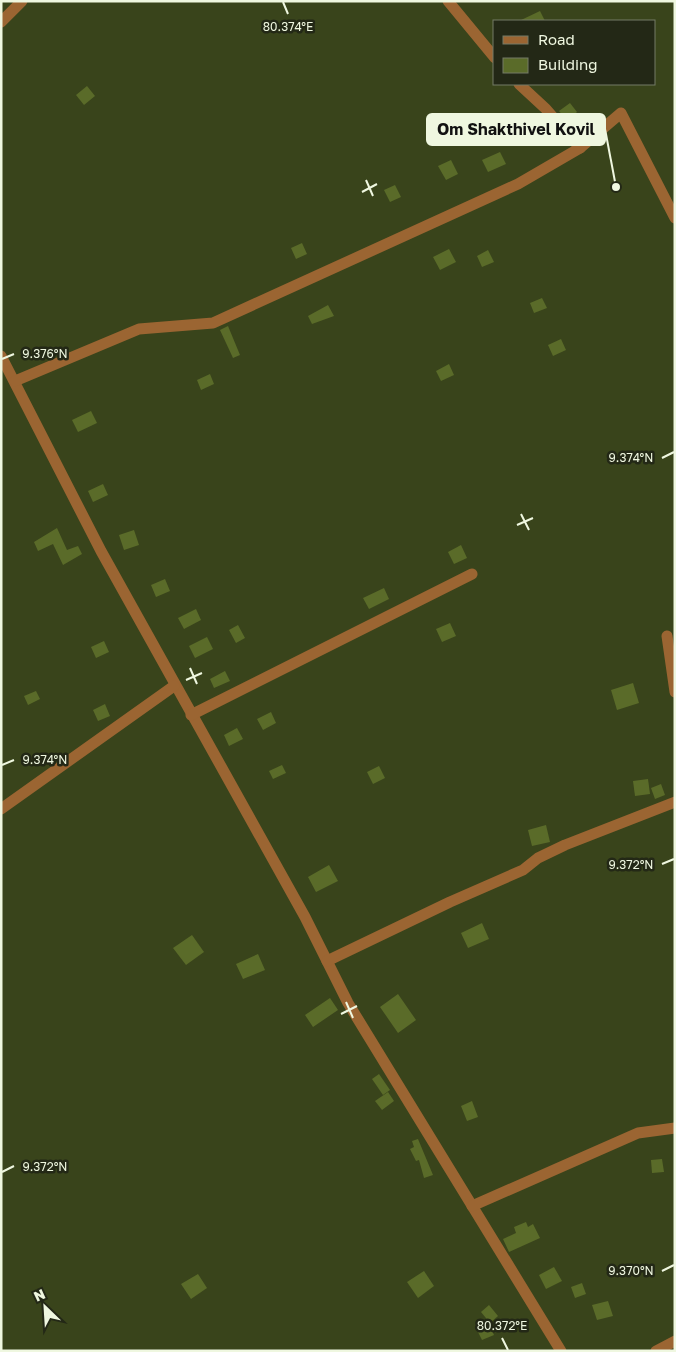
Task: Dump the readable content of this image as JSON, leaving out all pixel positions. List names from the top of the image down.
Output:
{
  "places": ["Om Shakthivel Kovil"],
  "legend": ["Road", "Building"],
  "north": "top left",
  "coordinates": [
    "80.374°E",
    "9.376°N",
    "9.374°N",
    "9.372°N",
    "9.370°N",
    "80.372°E"
  ]
}
